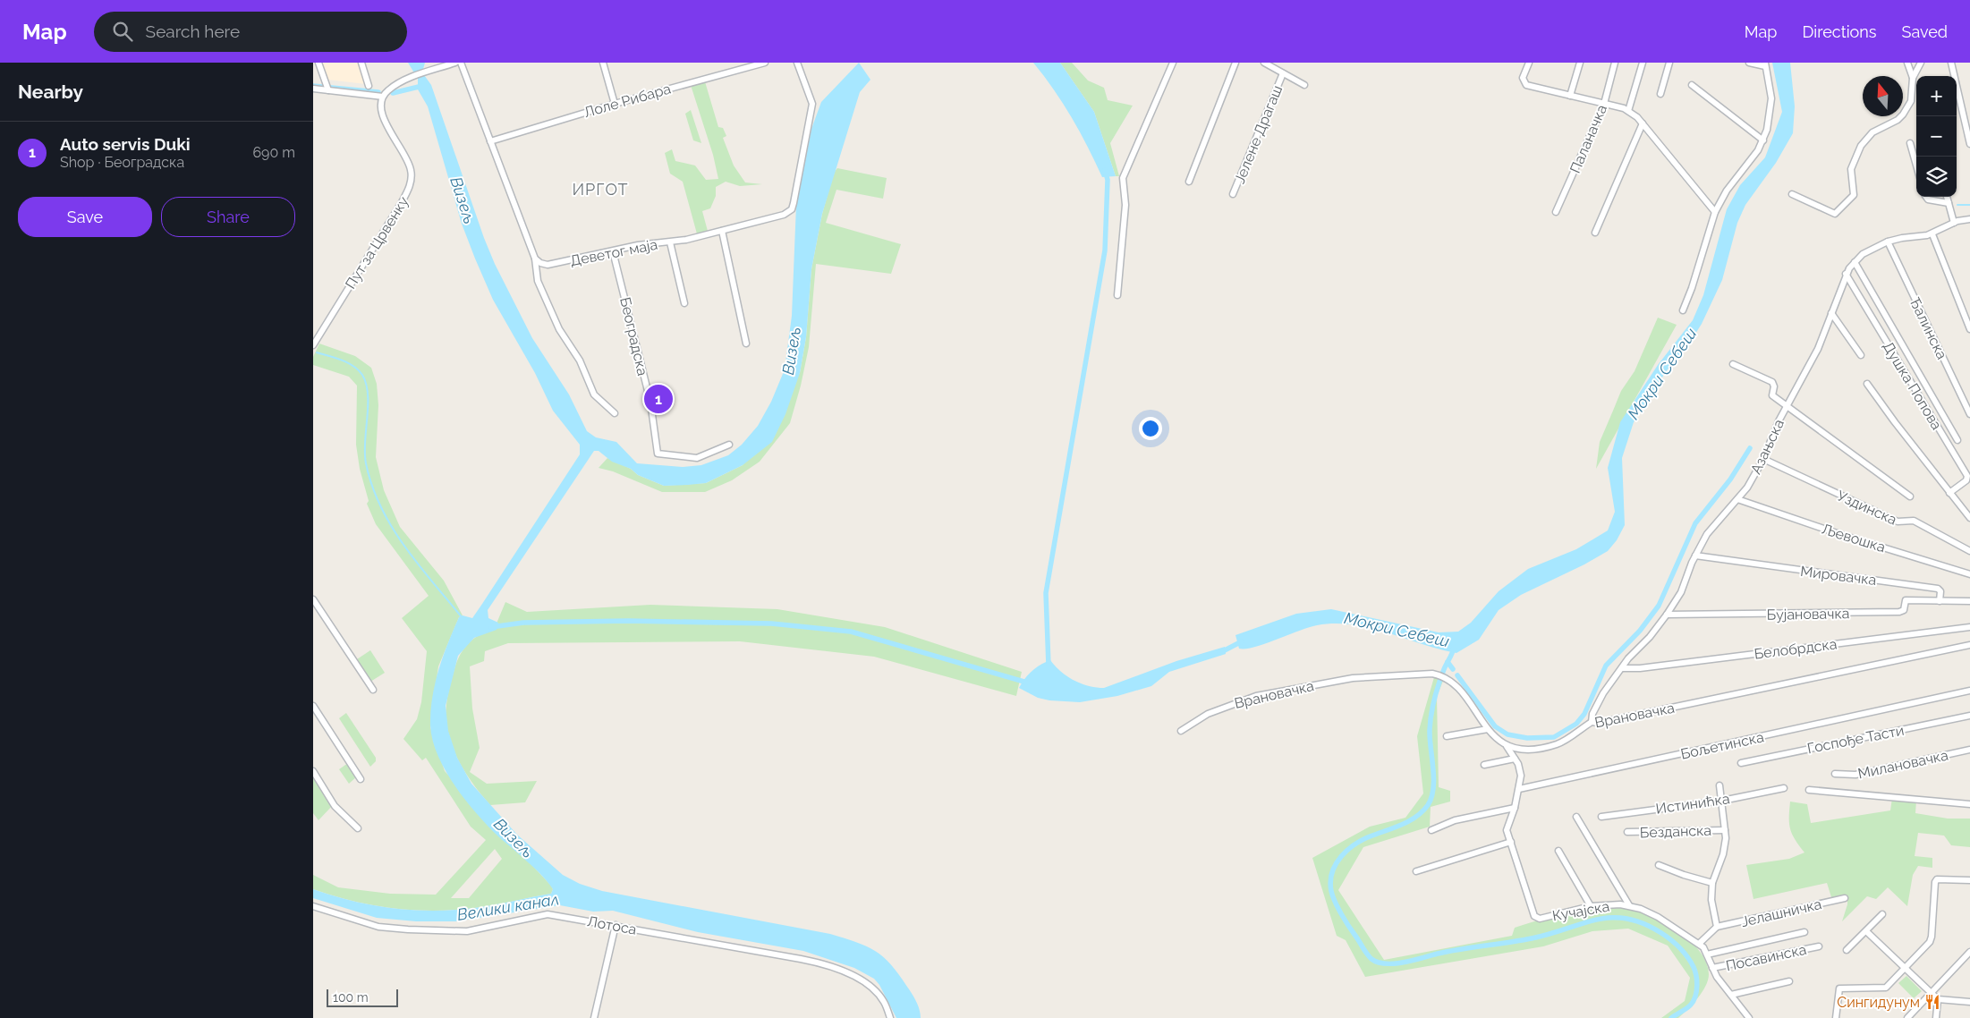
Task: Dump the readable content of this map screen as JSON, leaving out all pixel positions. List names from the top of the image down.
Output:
{
  "streets": {
    "street": [
      "Лоле Рибара",
      "Јелене Драгаш",
      "Паланачка",
      "Пут за Црвенку",
      "Деветог маја",
      "Ђалинска",
      "Београдска",
      "Душка Попова",
      "Азањска",
      "Уздинска",
      "Љевошка",
      "Мировачка",
      "Бујановачка",
      "Белобрдска",
      "Врановачка",
      "Госпође Тасти",
      "Бољетинска",
      "Милановачка",
      "Истинићка",
      "Безданска",
      "Кучајска",
      "Јелашничка",
      "Лотоса",
      "Посавинска"
    ]
  },
  "crossings": [
    ["Деветог маја", "Београдска"],
    ["Ђалинска", "Азањска"],
    ["Душка Попова", "Азањска"],
    ["Азањска", "Уздинска"],
    ["Азањска", "Љевошка"],
    ["Азањска", "Мировачка"],
    ["Азањска", "Бујановачка"],
    ["Азањска", "Белобрдска"],
    ["Азањска", "Врановачка"],
    ["Мировачка", "Бујановачка"],
    ["Бољетинска", "Кучајска"]
  ],
  "districts": ["ИРГОТ"],
  "water": ["Визељ", "Мокри Себеш", "Велики канал"],
  "places": {
    "restaurant": ["Сингидунум"]
  },
  "scale_bar": "100 m",
  "north": "top",
  "page": {
    "header": "Map",
    "search": "Search here",
    "nav": ["Map", "Directions", "Saved"],
    "heading": "Nearby",
    "map_buttons": ["+", "−"],
    "list": [
      {
        "mark": "1",
        "name": "Auto servis Duki",
        "note": "Shop · Београдска",
        "value": "690 m"
      }
    ],
    "buttons": ["Save", "Share"],
    "pins": "1",
    "scale": "100 m"
  }
}
